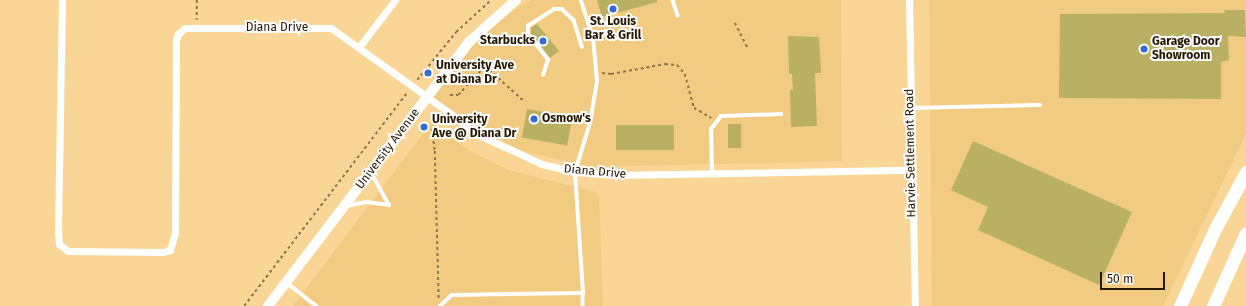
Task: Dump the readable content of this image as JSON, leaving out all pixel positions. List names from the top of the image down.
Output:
{
  "streets": {
    "street": ["Diana Drive", "University Avenue", "Harvie Settlement Road"]
  },
  "crossings": [
    ["Diana Drive", "University Avenue"],
    ["Diana Drive", "Harvie Settlement Road"]
  ],
  "places": [
    "St. Louis Bar & Grill",
    "Starbucks",
    "Garage Door Showroom",
    "University Ave at Diana Dr",
    "Osmow's",
    "University Ave @ Diana Dr"
  ],
  "scale_bar": "50 m"
}
